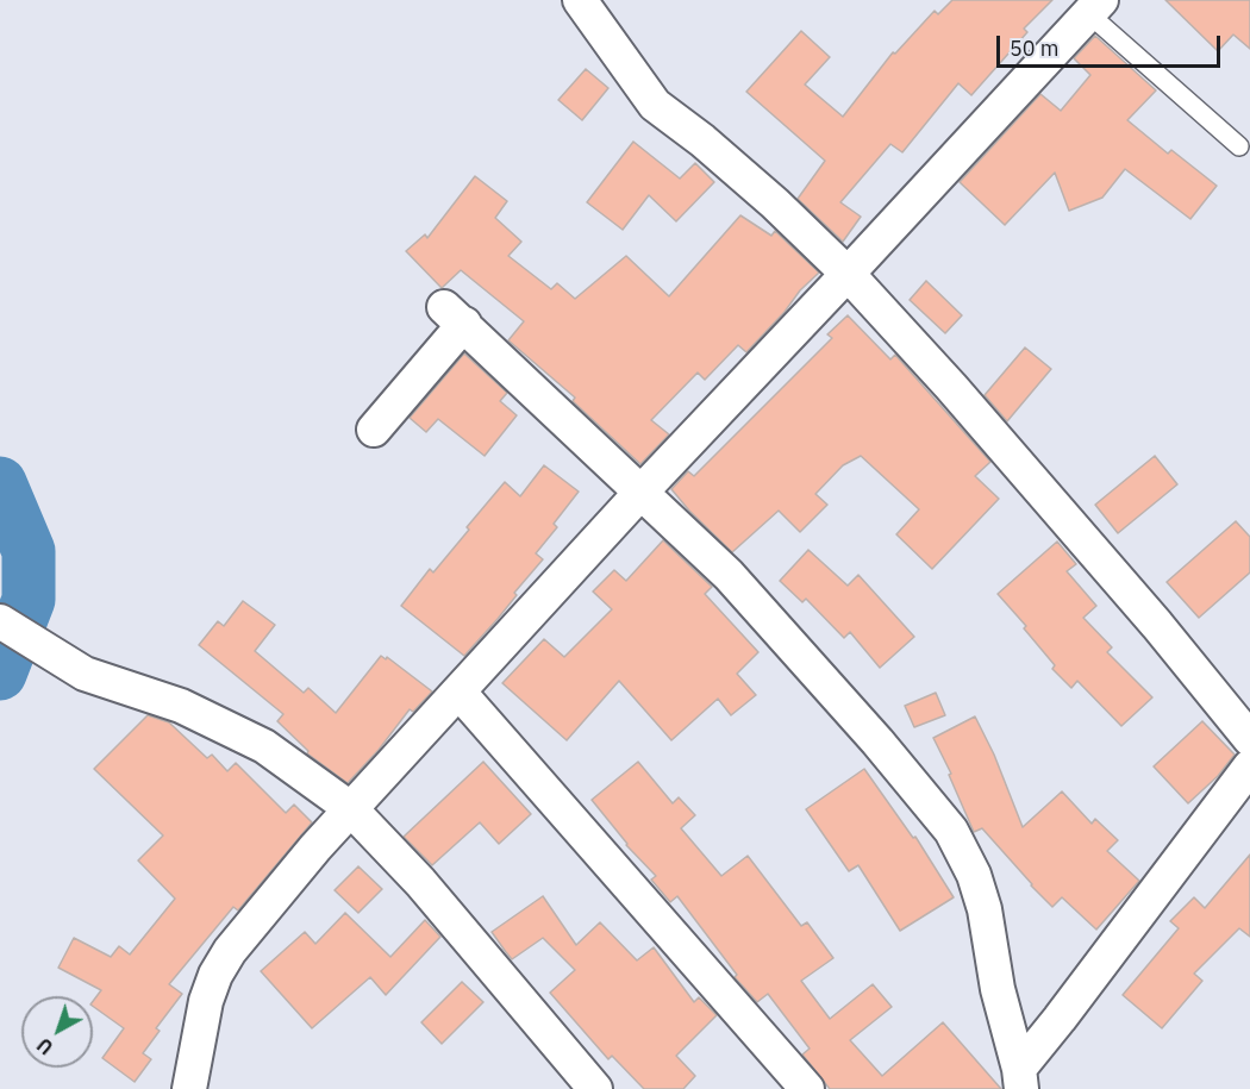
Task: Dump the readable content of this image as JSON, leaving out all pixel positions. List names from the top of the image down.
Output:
{
  "scale_bar": "50 m",
  "north": "bottom left"
}
